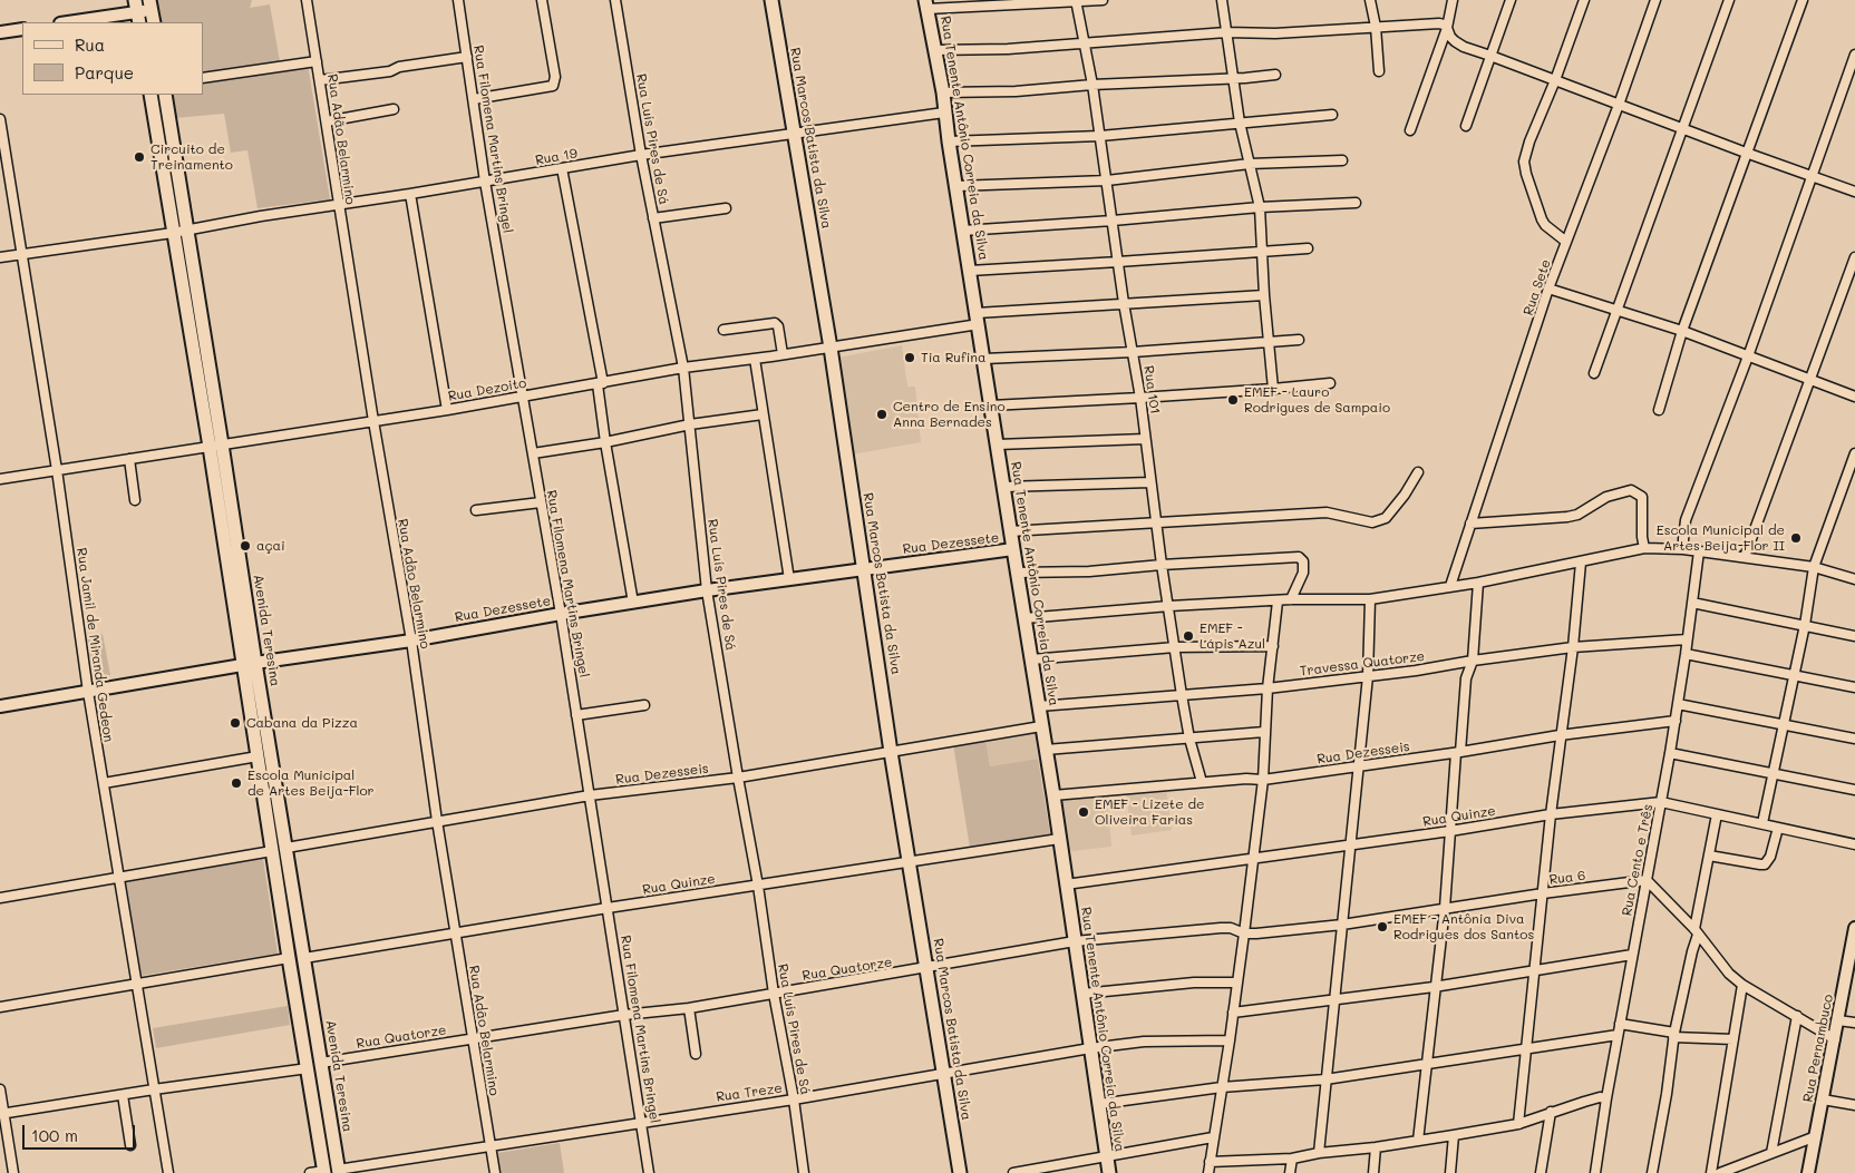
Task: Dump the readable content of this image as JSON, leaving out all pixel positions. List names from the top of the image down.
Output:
{
  "streets": {
    "main road": ["Rua Marcos Batista da Silva", "Rua Tenente Antônio Correia da Silva", "Avenida Teresina"],
    "street": [
      "Rua Adão Belarmino",
      "Rua Filomena Martins Bringel",
      "Rua Luís Pires de Sá",
      "Rua 19",
      "Rua Sete",
      "Rua Dezoito",
      "Rua 101",
      "Rua Dezessete",
      "Rua Jamil de Miranda Gedeon",
      "Travessa Quatorze",
      "Rua Dezesseis",
      "Rua Quinze",
      "Rua Cento e Três",
      "Rua 6",
      "Rua Quatorze",
      "Rua Pernambuco",
      "Rua Treze"
    ]
  },
  "crossings": [
    ["Rua Marcos Batista da Silva", "Rua 19"],
    ["Rua Marcos Batista da Silva", "Rua Dezoito"],
    ["Rua Marcos Batista da Silva", "Rua Dezessete"],
    ["Rua Marcos Batista da Silva", "Rua Dezesseis"],
    ["Rua Marcos Batista da Silva", "Rua Quinze"],
    ["Rua Marcos Batista da Silva", "Rua Quatorze"],
    ["Rua Marcos Batista da Silva", "Rua Treze"],
    ["Rua Tenente Antônio Correia da Silva", "Rua 19"],
    ["Rua Tenente Antônio Correia da Silva", "Rua Dezoito"],
    ["Rua Tenente Antônio Correia da Silva", "Rua Dezessete"],
    ["Rua Tenente Antônio Correia da Silva", "Travessa Quatorze"],
    ["Rua Tenente Antônio Correia da Silva", "Rua Dezesseis"],
    ["Rua Tenente Antônio Correia da Silva", "Rua Quinze"],
    ["Rua Tenente Antônio Correia da Silva", "Rua Quatorze"],
    ["Rua Tenente Antônio Correia da Silva", "Rua Treze"],
    ["Rua Adão Belarmino", "Rua 19"],
    ["Rua Adão Belarmino", "Rua Dezoito"],
    ["Rua Adão Belarmino", "Rua Dezessete"],
    ["Rua Adão Belarmino", "Rua Dezesseis"],
    ["Rua Adão Belarmino", "Rua Quinze"],
    ["Rua Adão Belarmino", "Rua Quatorze"],
    ["Rua Adão Belarmino", "Rua Treze"],
    ["Rua Filomena Martins Bringel", "Rua 19"],
    ["Rua Filomena Martins Bringel", "Rua Dezoito"],
    ["Rua Filomena Martins Bringel", "Rua Dezessete"],
    ["Rua Filomena Martins Bringel", "Rua Dezesseis"],
    ["Rua Filomena Martins Bringel", "Rua Quinze"],
    ["Rua Filomena Martins Bringel", "Rua Quatorze"],
    ["Rua Filomena Martins Bringel", "Rua Treze"],
    ["Rua Luís Pires de Sá", "Rua 19"],
    ["Rua Luís Pires de Sá", "Rua Dezoito"],
    ["Rua Luís Pires de Sá", "Rua Dezessete"],
    ["Rua Luís Pires de Sá", "Rua Dezesseis"],
    ["Rua Luís Pires de Sá", "Rua Quinze"],
    ["Rua Luís Pires de Sá", "Rua Quatorze"],
    ["Rua Luís Pires de Sá", "Rua Treze"],
    ["Rua 19", "Avenida Teresina"],
    ["Rua 19", "Rua Jamil de Miranda Gedeon"],
    ["Rua Dezoito", "Rua 101"],
    ["Rua Dezoito", "Avenida Teresina"],
    ["Rua Dezoito", "Rua Jamil de Miranda Gedeon"],
    ["Rua 101", "Travessa Quatorze"],
    ["Rua 101", "Rua Dezesseis"],
    ["Rua Dezessete", "Avenida Teresina"],
    ["Rua Dezessete", "Rua Jamil de Miranda Gedeon"],
    ["Avenida Teresina", "Rua Dezesseis"],
    ["Avenida Teresina", "Rua Quinze"],
    ["Avenida Teresina", "Rua Quatorze"],
    ["Avenida Teresina", "Rua Treze"],
    ["Travessa Quatorze", "Rua Cento e Três"],
    ["Rua Dezesseis", "Rua Cento e Três"],
    ["Rua Quinze", "Rua Cento e Três"],
    ["Rua Cento e Três", "Rua 6"],
    ["Rua 6", "Rua Quatorze"]
  ],
  "places": [
    "Circuito de Treinamento",
    "Tia Rufina",
    "EMEF - Lauro Rodrigues de Sampaio",
    "Centro de Ensino Anna Bernades",
    "Escola Municipal de Artes Beija-Flor II",
    "açai",
    "EMEF - Lápis Azul",
    "Cabana da Pizza",
    "Escola Municipal de Artes Beija-Flor",
    "EMEF - Lizete de Oliveira Farias",
    "EMEF - Antônia Diva Rodrigues dos Santos"
  ],
  "legend": ["Rua", "Parque"],
  "scale_bar": "100 m"
}
